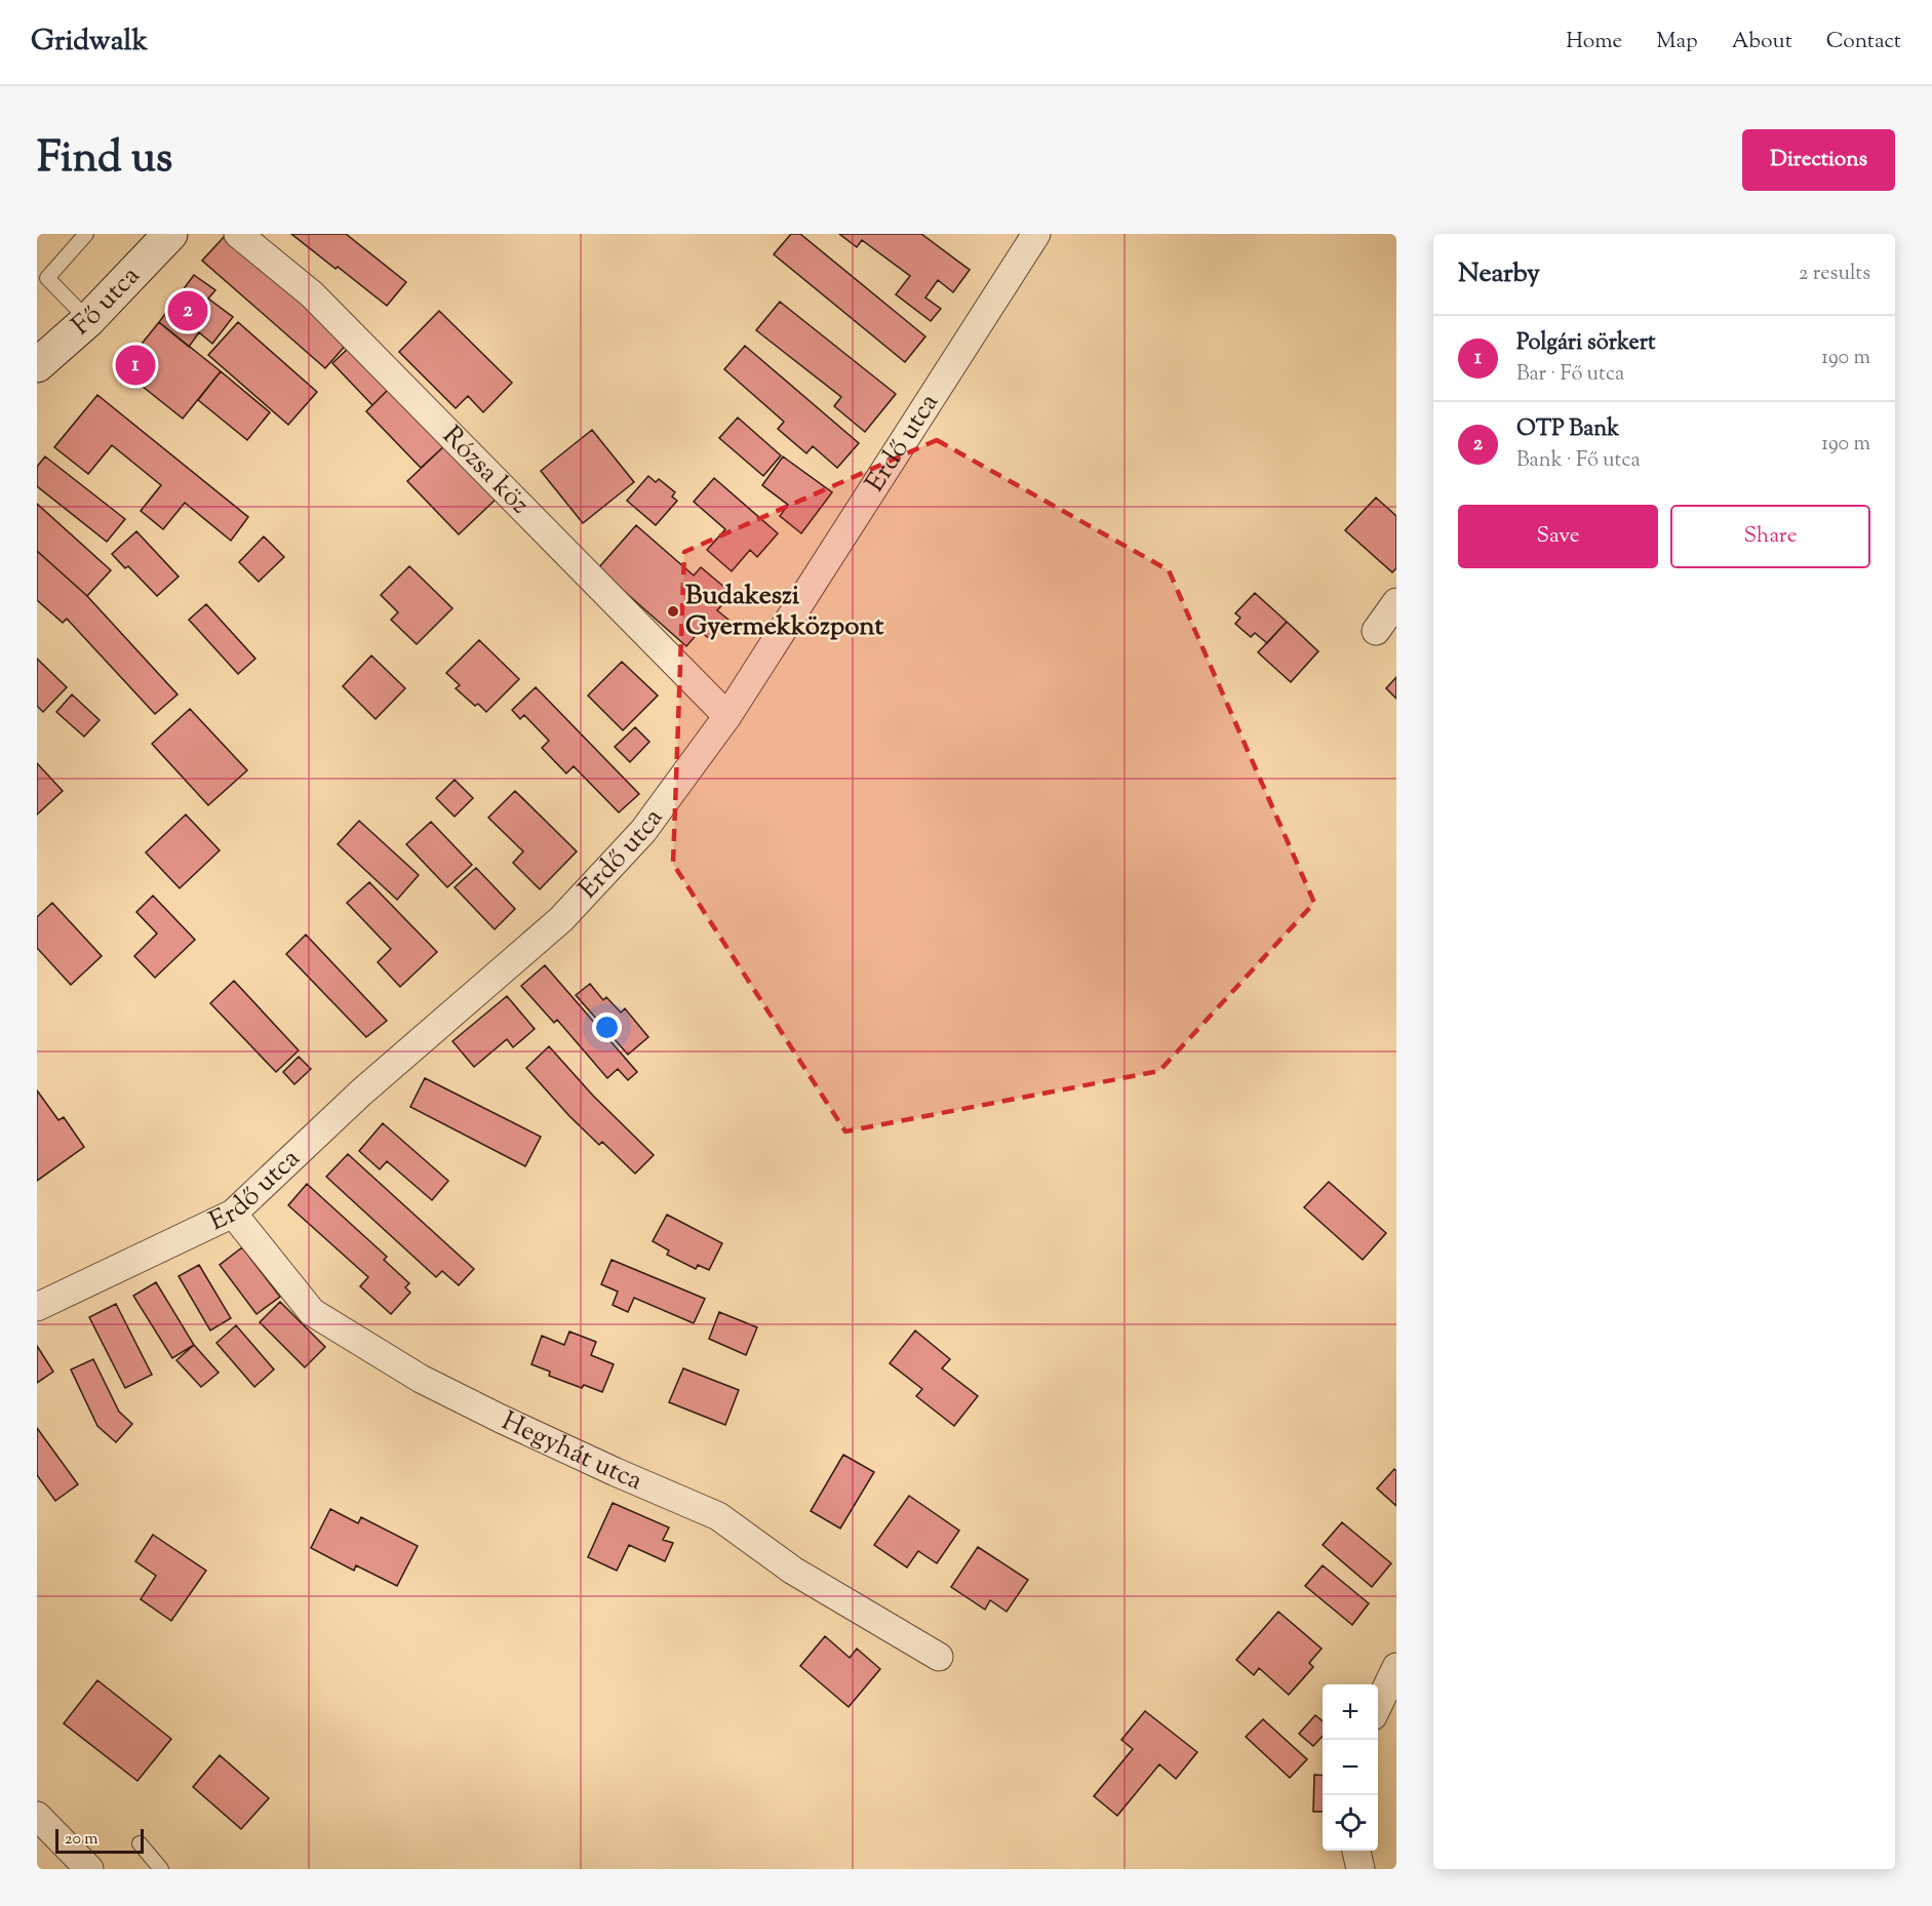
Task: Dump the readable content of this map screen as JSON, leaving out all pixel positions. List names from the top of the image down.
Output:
{
  "streets": {
    "main road": ["Fő utca"],
    "street": ["Erdő utca", "Rózsa köz", "Hegyhát utca"]
  },
  "crossings": [
    ["Erdő utca", "Rózsa köz"],
    ["Erdő utca", "Hegyhát utca"]
  ],
  "places": ["Budakeszi Gyermekközpont"],
  "scale_bar": "20 m",
  "page": {
    "header": "Gridwalk",
    "nav": [
      "Home",
      "Map",
      "About",
      "Contact"
    ],
    "title": "Find us",
    "buttons": [
      "Directions",
      ["Save", "Share"]
    ],
    "heading": ["Nearby", "2 results"],
    "pins": ["2", "1"],
    "list": [
      {
        "mark": "1",
        "name": "Polgári sörkert",
        "note": "Bar · Fő utca",
        "value": "190 m"
      },
      {
        "mark": "2",
        "name": "OTP Bank",
        "note": "Bank · Fő utca",
        "value": "190 m"
      }
    ],
    "map_buttons": ["+", "−"],
    "scale": "20 m"
  }
}
